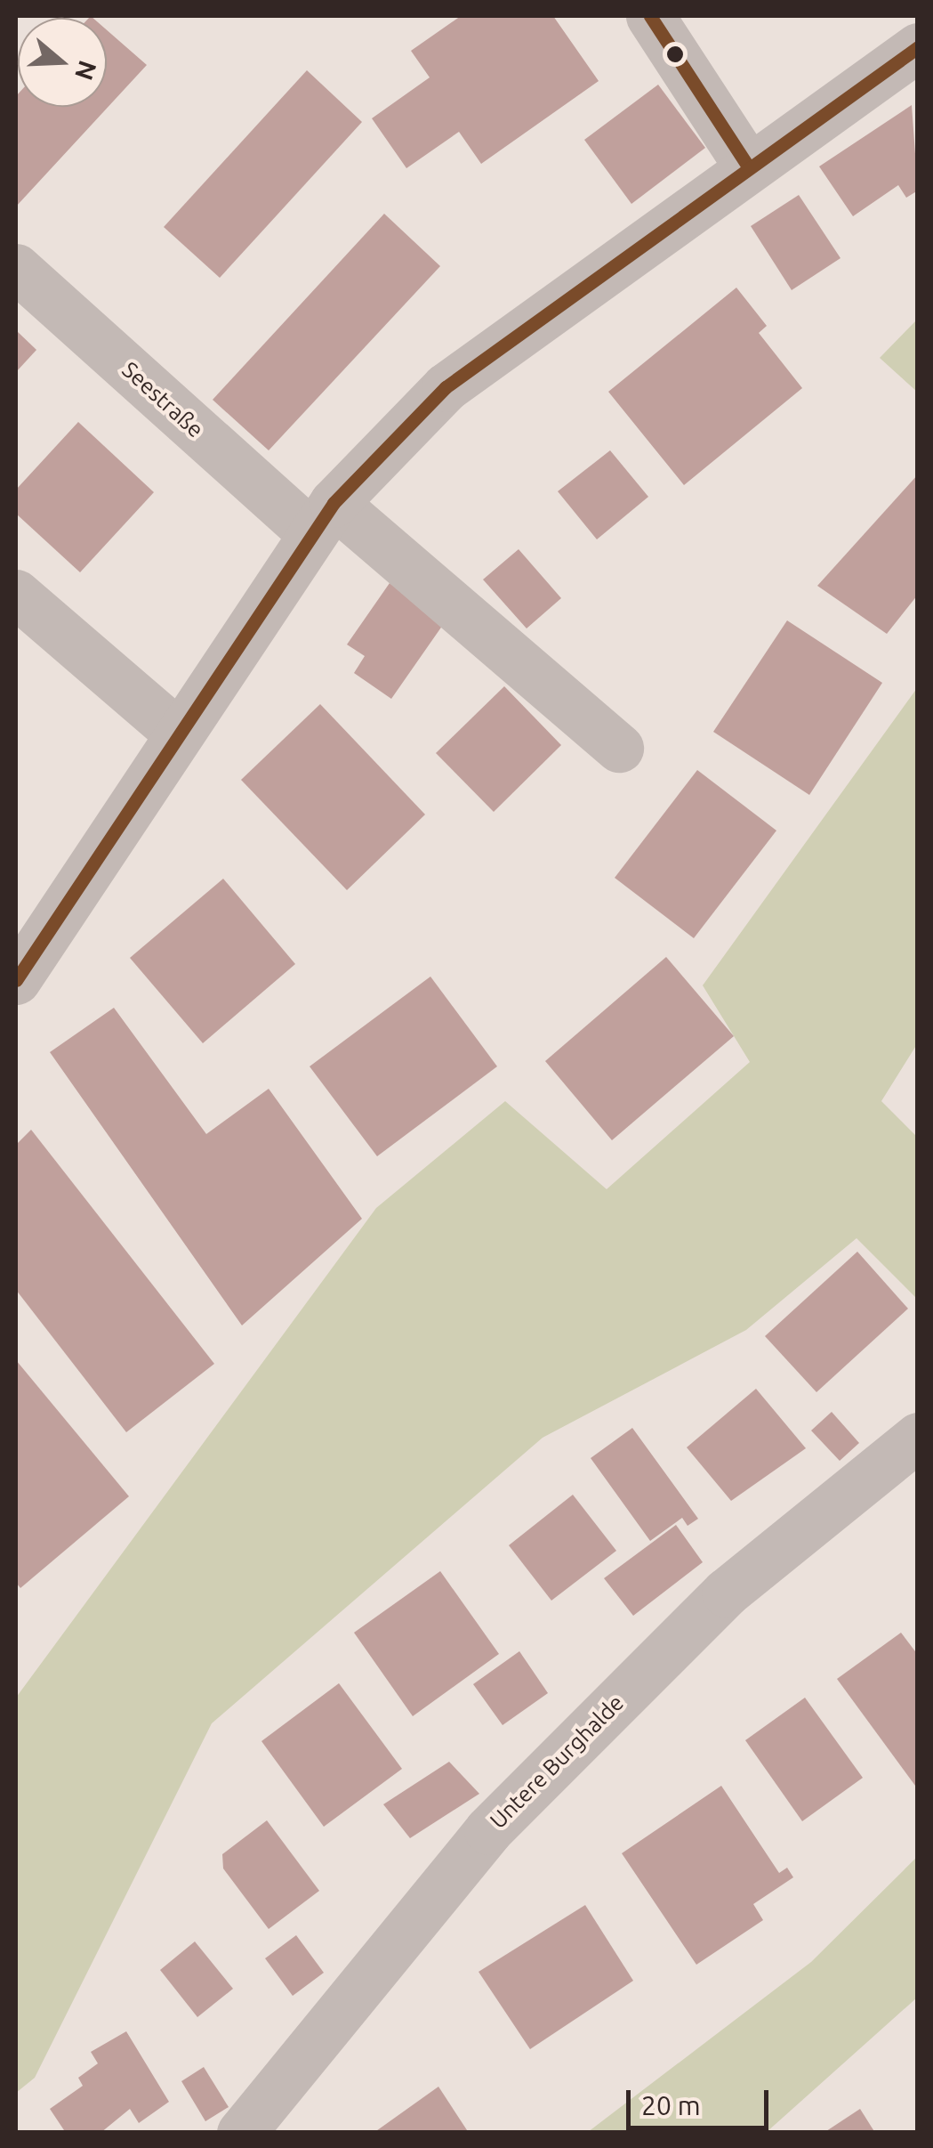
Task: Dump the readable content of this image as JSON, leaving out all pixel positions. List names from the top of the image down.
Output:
{
  "streets": {
    "street": ["Seestraße", "Untere Burghalde"]
  },
  "scale_bar": "20 m",
  "north": "right"
}
